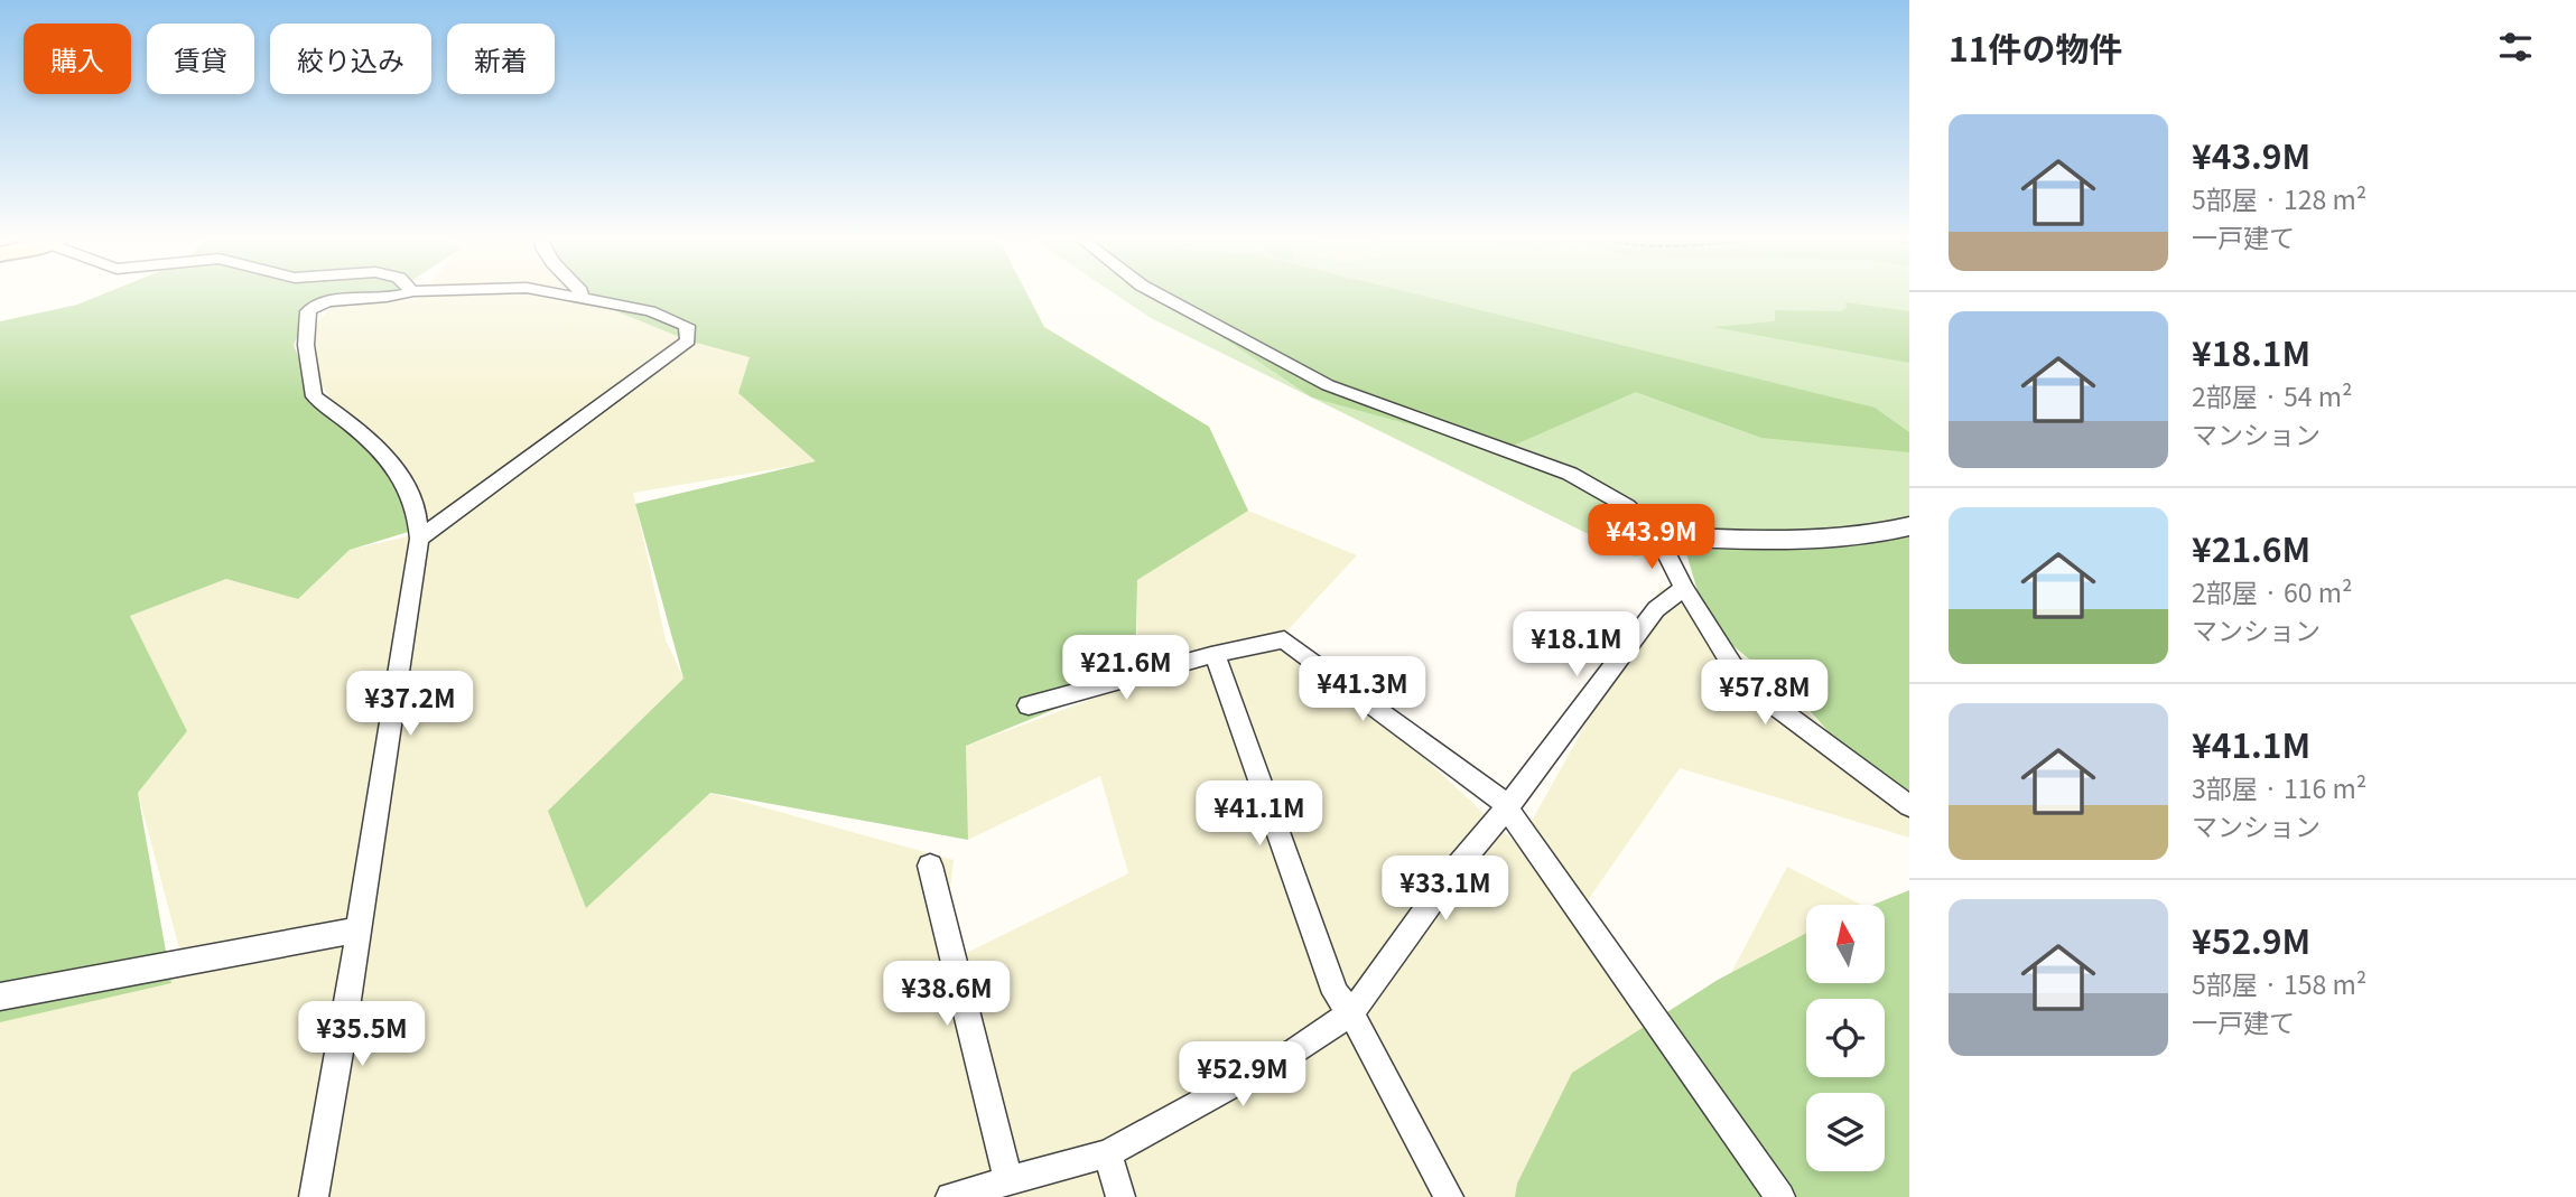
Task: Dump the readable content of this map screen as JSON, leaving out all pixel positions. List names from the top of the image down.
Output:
{
  "north": "top",
  "page": {
    "heading": "11件の物件",
    "chip": [
      "購入",
      "賃貸",
      "絞り込み",
      "新着"
    ],
    "list": [
      {
        "name": "¥43.9M",
        "note": "5部屋 · 128 m² · 一戸建て"
      },
      {
        "name": "¥18.1M",
        "note": "2部屋 · 54 m² · マンション"
      },
      {
        "name": "¥21.6M",
        "note": "2部屋 · 60 m² · マンション"
      },
      {
        "name": "¥41.1M",
        "note": "3部屋 · 116 m² · マンション"
      },
      {
        "name": "¥52.9M",
        "note": "5部屋 · 158 m² · 一戸建て"
      }
    ],
    "price": [
      "¥43.9M",
      "¥18.1M",
      "¥21.6M",
      "¥41.3M",
      "¥57.8M",
      "¥37.2M",
      "¥41.1M",
      "¥33.1M",
      "¥38.6M",
      "¥35.5M",
      "¥52.9M"
    ]
  }
}
